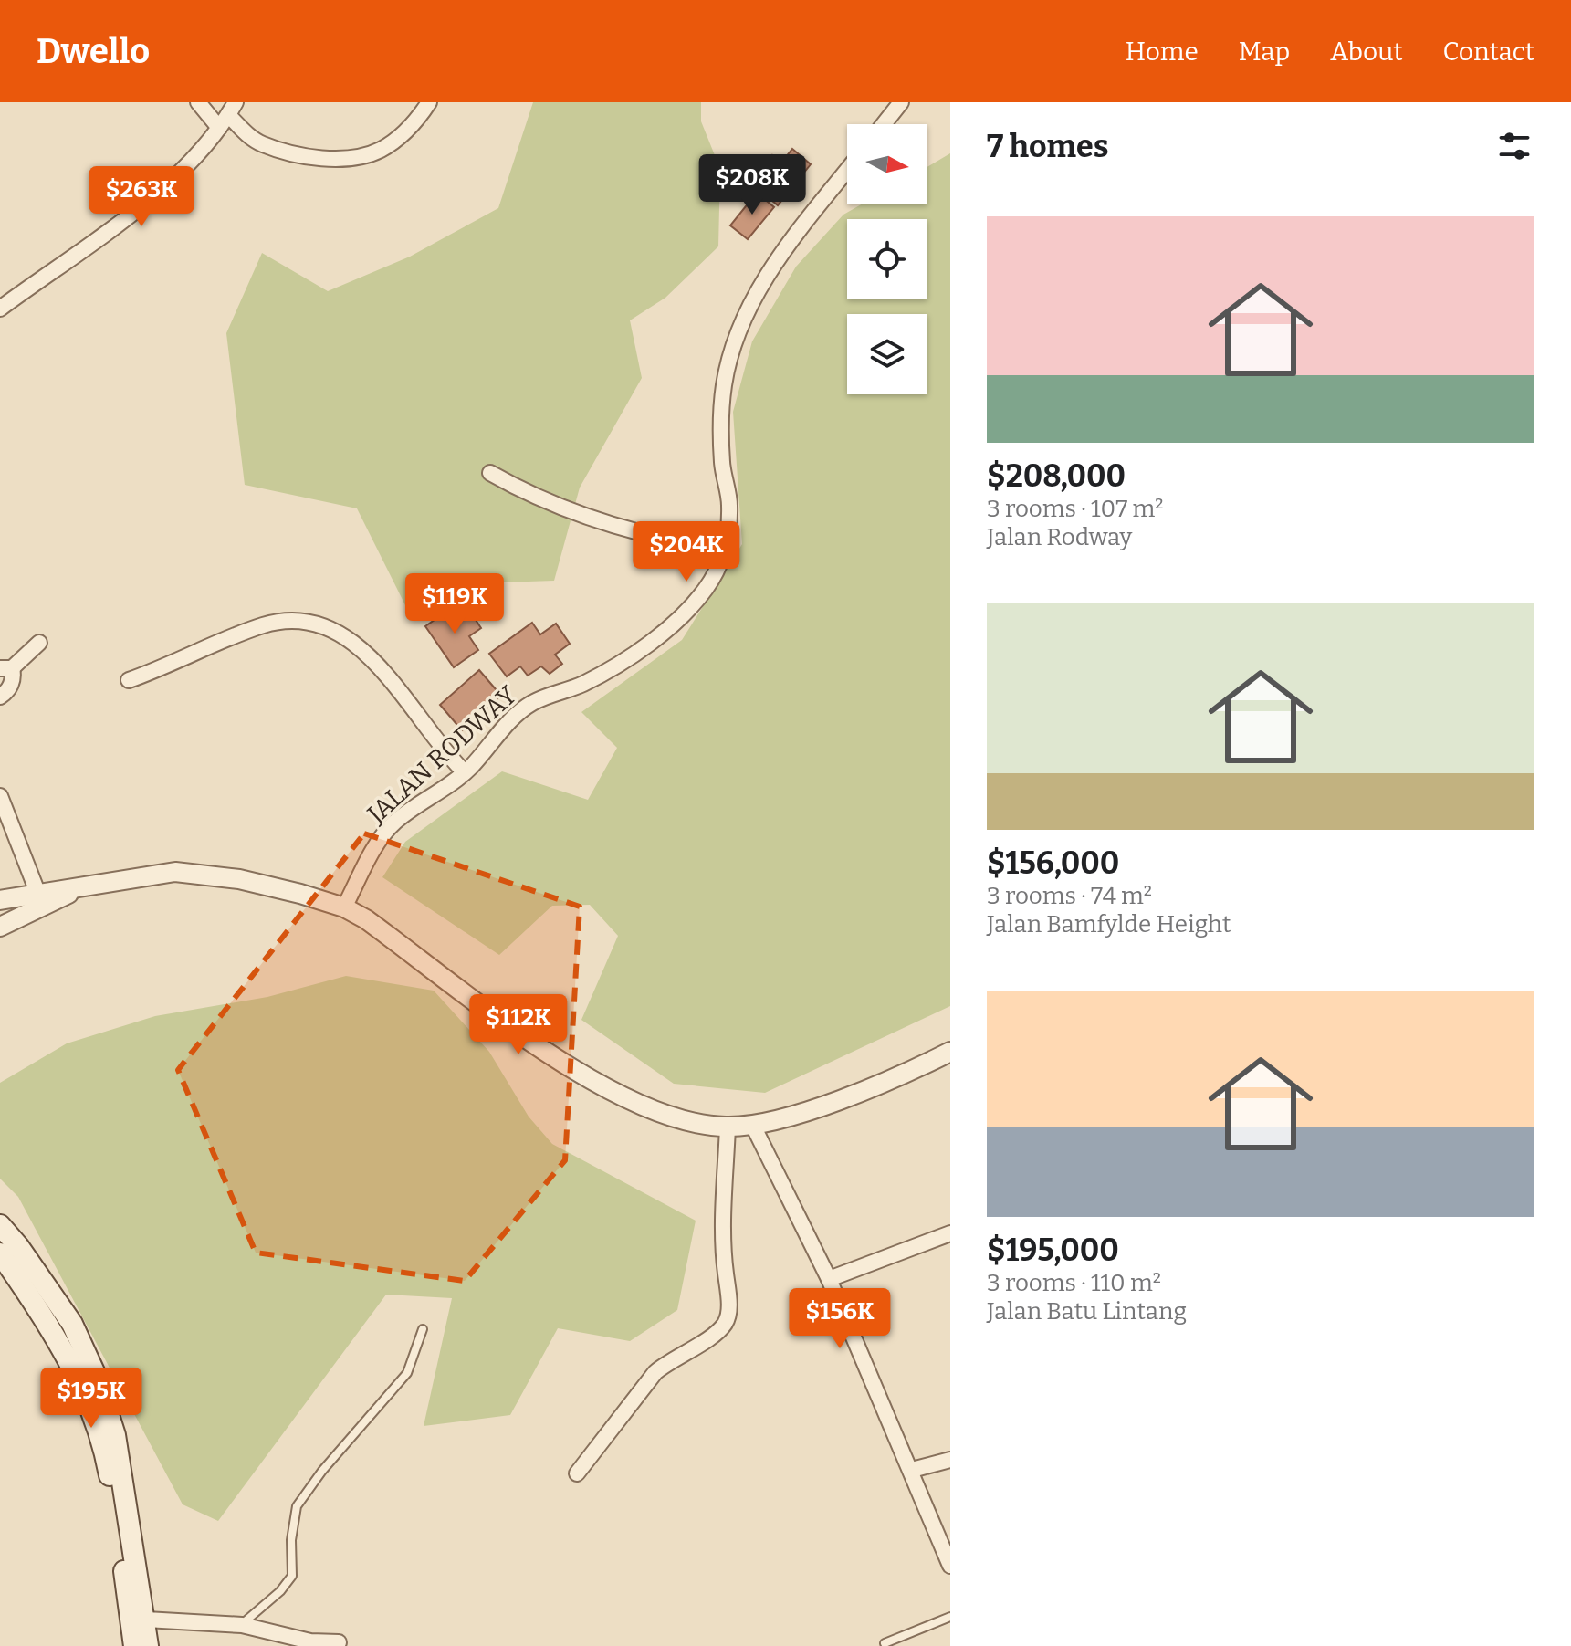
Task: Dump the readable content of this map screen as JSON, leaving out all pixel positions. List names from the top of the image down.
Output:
{
  "streets": {
    "street": ["JALAN RODWAY"]
  },
  "north": "right",
  "page": {
    "header": "Dwello",
    "nav": [
      "Home",
      "Map",
      "About",
      "Contact"
    ],
    "heading": "7 homes",
    "price": [
      "$208K",
      "$263K",
      "$204K",
      "$119K",
      "$112K",
      "$156K",
      "$195K"
    ],
    "list": [
      {
        "name": "$208,000",
        "note": "3 rooms · 107 m² · Jalan Rodway"
      },
      {
        "name": "$156,000",
        "note": "3 rooms · 74 m² · Jalan Bamfylde Height"
      },
      {
        "name": "$195,000",
        "note": "3 rooms · 110 m² · Jalan Batu Lintang"
      }
    ]
  }
}
